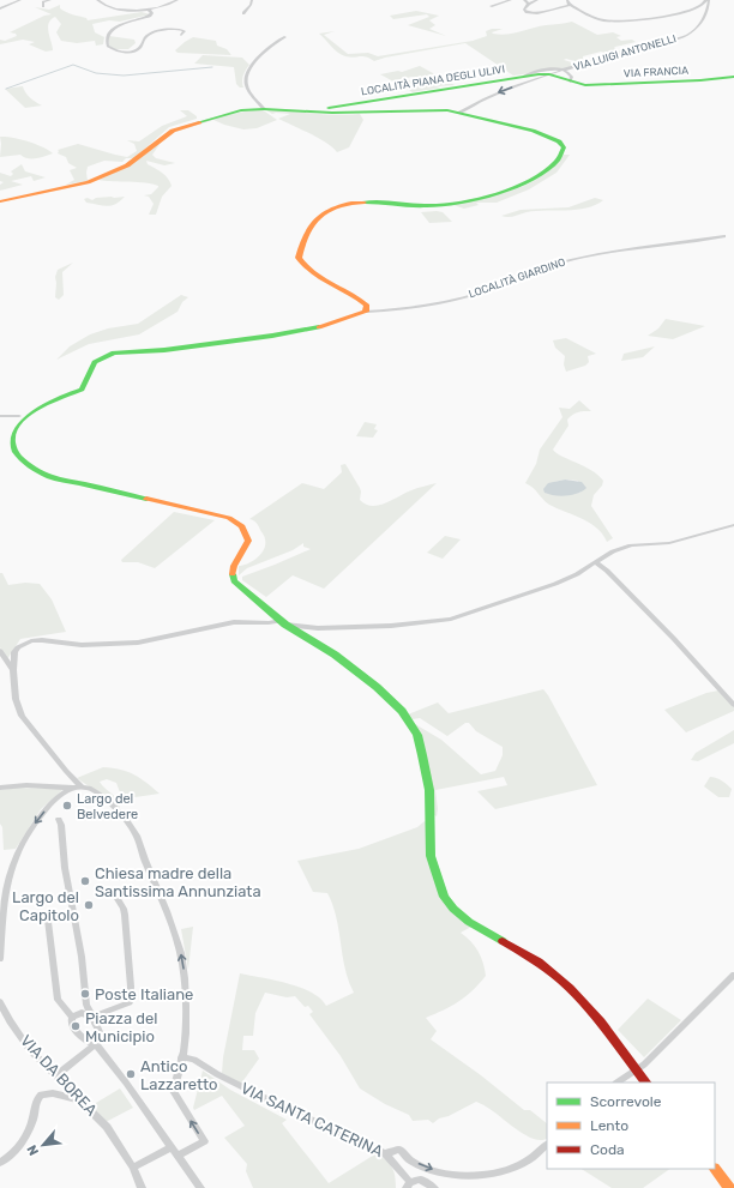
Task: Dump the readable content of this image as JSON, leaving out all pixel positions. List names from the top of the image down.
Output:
{
  "streets": {
    "main road": ["VIA FRANCIA", "LOCALITÀ PIANA DEGLI ULIVI"],
    "street": [
      "VIA LUIGI ANTONELLI",
      "LOCALITÀ GIARDINO",
      "VIA DA BOREA",
      "VIA SANTA CATERINA"
    ]
  },
  "crossings": [
    ["VIA LUIGI ANTONELLI", "LOCALITÀ PIANA DEGLI ULIVI"],
    ["VIA FRANCIA", "LOCALITÀ PIANA DEGLI ULIVI"]
  ],
  "places": [
    "Largo del Belvedere",
    "Chiesa madre della Santissima Annunziata",
    "Largo del Capitolo",
    "Poste Italiane",
    "Piazza del Municipio",
    "Antico Lazzaretto"
  ],
  "legend": ["Scorrevole", "Lento", "Coda"],
  "north": "bottom left"
}
